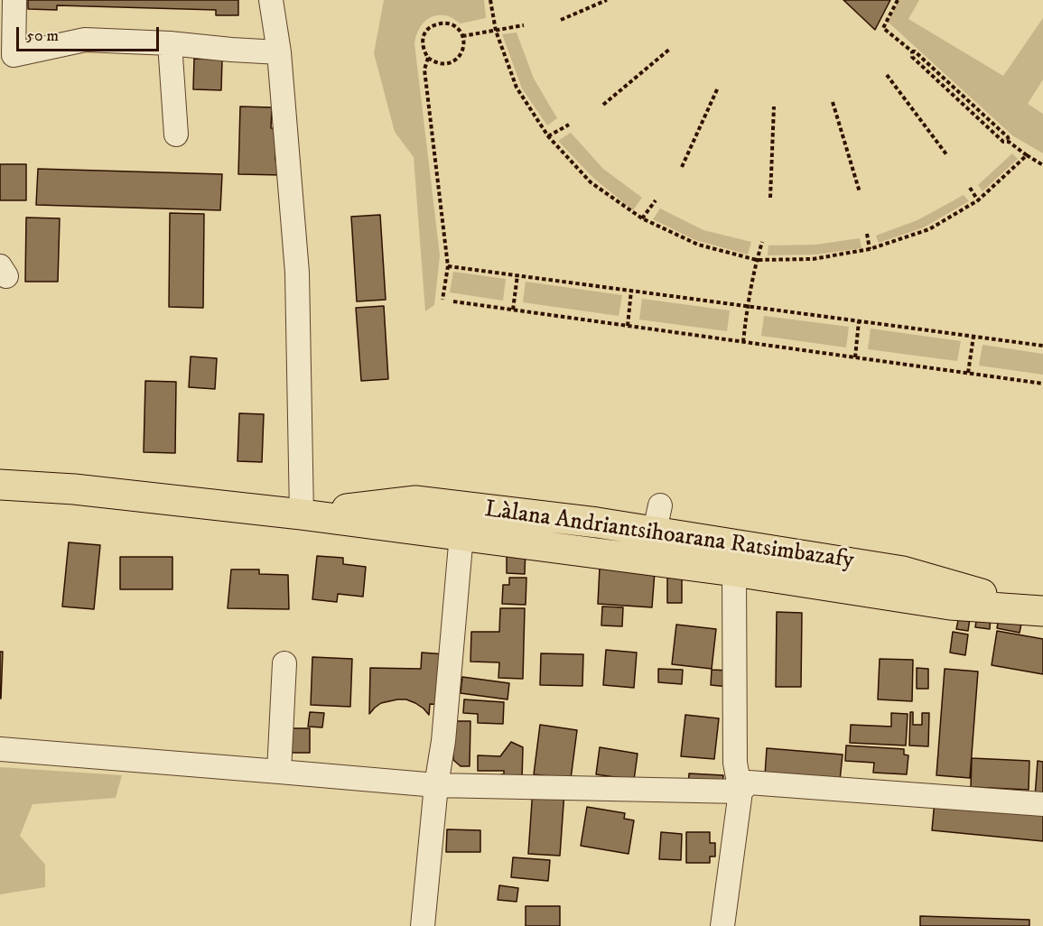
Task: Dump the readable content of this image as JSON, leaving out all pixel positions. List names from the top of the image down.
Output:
{
  "streets": {
    "main road": ["Làlana Andriantsihoarana Ratsimbazafy"]
  },
  "scale_bar": "50 m"
}
